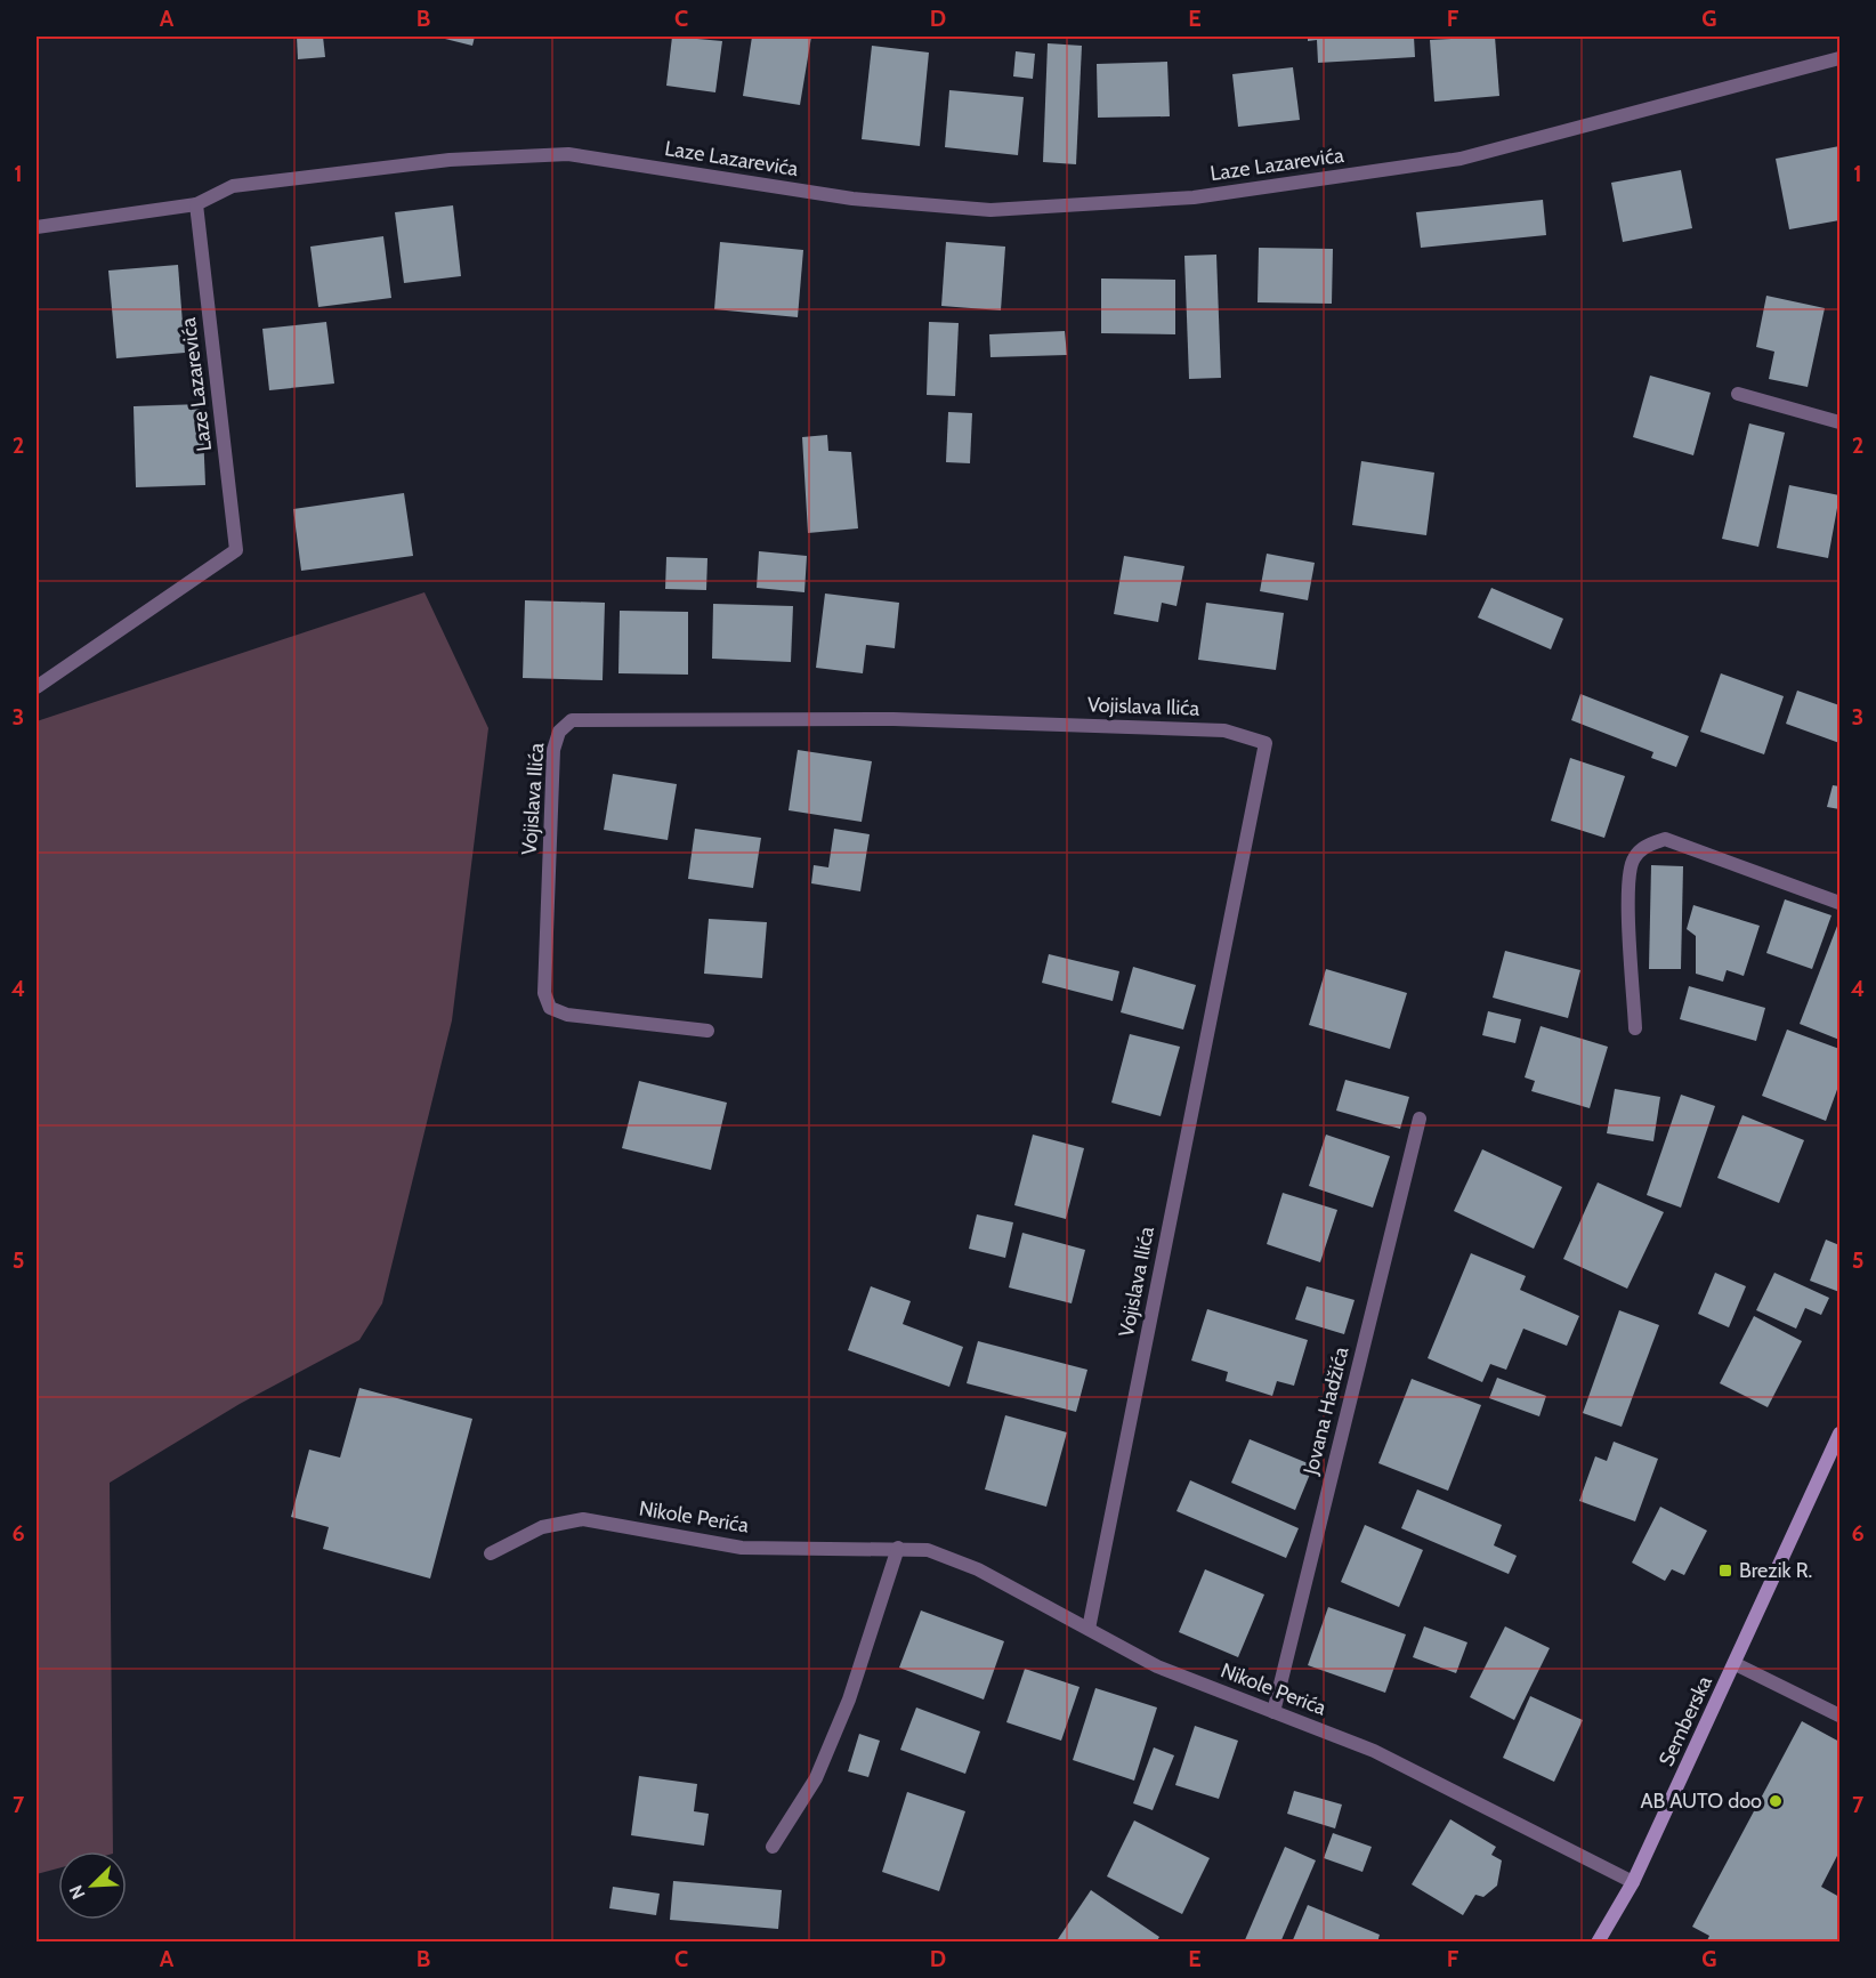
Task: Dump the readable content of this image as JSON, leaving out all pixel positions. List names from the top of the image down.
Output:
{
  "streets": {
    "main road": ["Semberska"],
    "street": [
      "Laze Lazarevića",
      "Vojislava Ilića",
      "Jovana Hadžića",
      "Nikole Perića"
    ]
  },
  "crossings": [
    ["Vojislava Ilića", "Nikole Perića"],
    ["Jovana Hadžića", "Nikole Perića"],
    ["Nikole Perića", "Semberska"]
  ],
  "places": {
    "transit": ["Brezik R."],
    "other": ["AB AUTO doo"]
  },
  "north": "bottom left",
  "grid": {
    "columns": [
      "A",
      "B",
      "C",
      "D",
      "E",
      "F",
      "G"
    ],
    "rows": [
      "1",
      "2",
      "3",
      "4",
      "5",
      "6",
      "7"
    ]
  }
}
